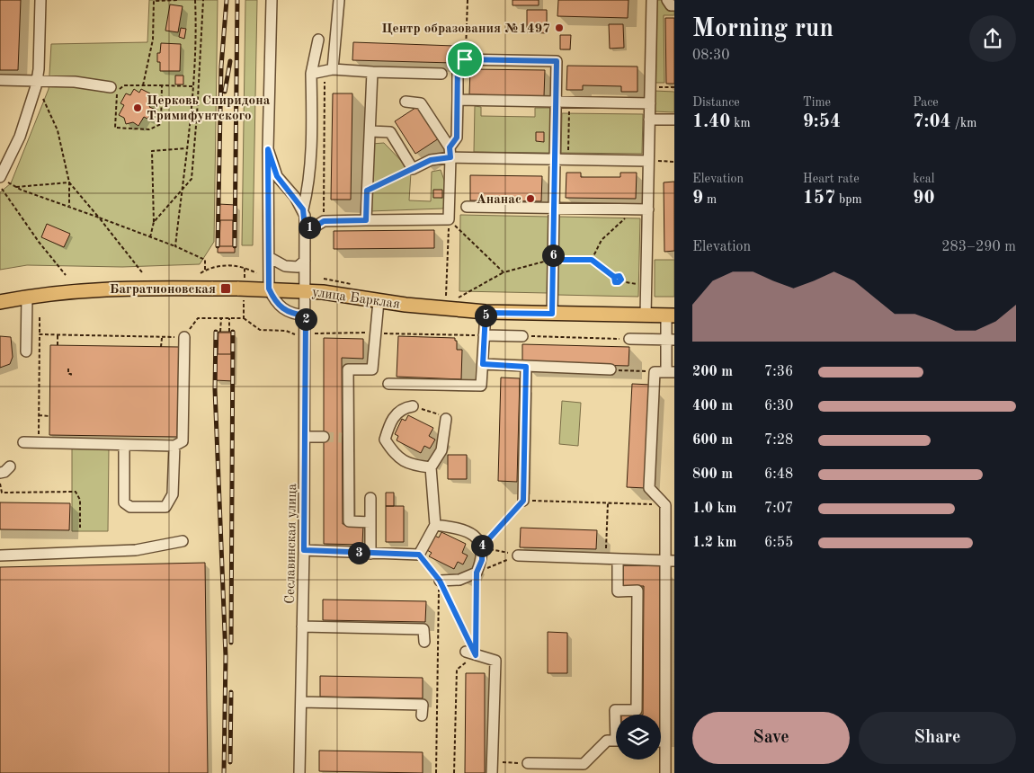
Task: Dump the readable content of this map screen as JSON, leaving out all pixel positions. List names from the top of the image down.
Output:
{
  "streets": {
    "main road": ["улица Барклая"],
    "street": ["Сеславинская улица"]
  },
  "crossings": [
    ["улица Барклая", "Сеславинская улица"]
  ],
  "places": {
    "other": ["Центр образования №1497", "Церковь Спиридона Тримифунтского", "Ананас"],
    "transit": ["Багратионовская"]
  },
  "page": {
    "heading": ["Morning run", "08:30"],
    "stats": [
      ["Distance", "1.40 km"],
      ["Time", "9:54"],
      ["Pace", "7:04 /km"],
      ["Elevation", "9 m"],
      ["Heart rate", "157 bpm"],
      ["kcal", "90"]
    ],
    "pins": [
      "1",
      "6",
      "5",
      "2",
      "4",
      "3"
    ],
    "chart": ["Elevation", "283–290 m"],
    "list": [
      {
        "name": "200 m",
        "note": "7:36"
      },
      {
        "name": "400 m",
        "note": "6:30"
      },
      {
        "name": "600 m",
        "note": "7:28"
      },
      {
        "name": "800 m",
        "note": "6:48"
      },
      {
        "name": "1.0 km",
        "note": "7:07"
      },
      {
        "name": "1.2 km",
        "note": "6:55"
      }
    ],
    "buttons": ["Save", "Share"]
  }
}
